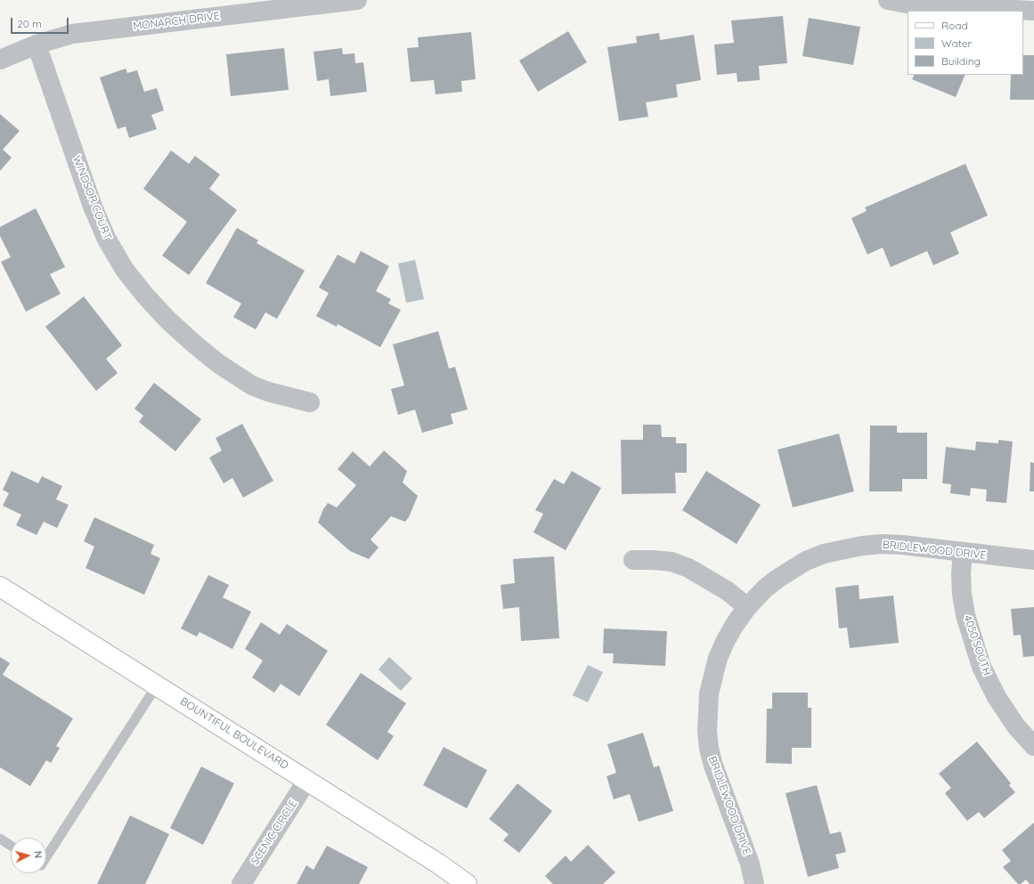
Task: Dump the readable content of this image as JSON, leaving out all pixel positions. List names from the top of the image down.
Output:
{
  "streets": {
    "main road": ["BOUNTIFUL BOULEVARD"],
    "street": [
      "MONARCH DRIVE",
      "WINDSOR COURT",
      "BRIDLEWOOD DRIVE",
      "4050 SOUTH",
      "SCENIC CIRCLE"
    ]
  },
  "crossings": [
    ["MONARCH DRIVE", "WINDSOR COURT"],
    ["BRIDLEWOOD DRIVE", "4050 SOUTH"],
    ["BOUNTIFUL BOULEVARD", "SCENIC CIRCLE"]
  ],
  "legend": ["Road", "Water", "Building"],
  "scale_bar": "20 m",
  "north": "right"
}
